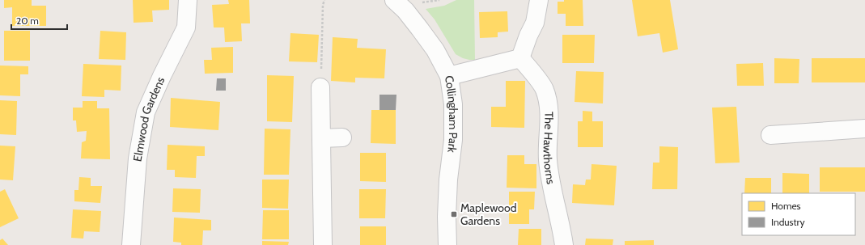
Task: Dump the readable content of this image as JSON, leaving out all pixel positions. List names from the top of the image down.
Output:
{
  "streets": {
    "street": ["Collingham Park", "Elmwood Gardens", "The Hawthorns"]
  },
  "places": {
    "transit": ["Maplewood Gardens"]
  },
  "legend": ["Homes", "Industry"],
  "scale_bar": "20 m"
}
